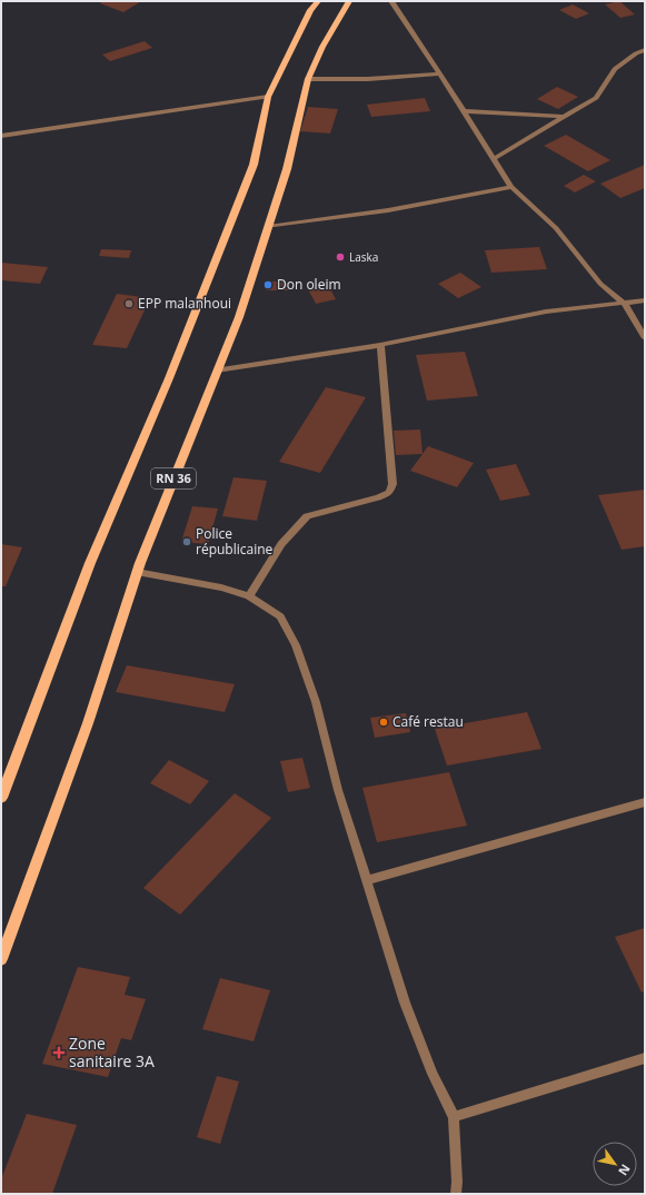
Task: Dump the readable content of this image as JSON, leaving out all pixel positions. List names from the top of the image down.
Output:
{
  "streets": {
    "main road": ["RN 36"]
  },
  "places": {
    "other": [
      "Laska",
      "Don oleim",
      "EPP malanhoui",
      "Police républicaine",
      "Café restau"
    ],
    "health": ["Zone sanitaire 3A"]
  },
  "north": "bottom right"
}
